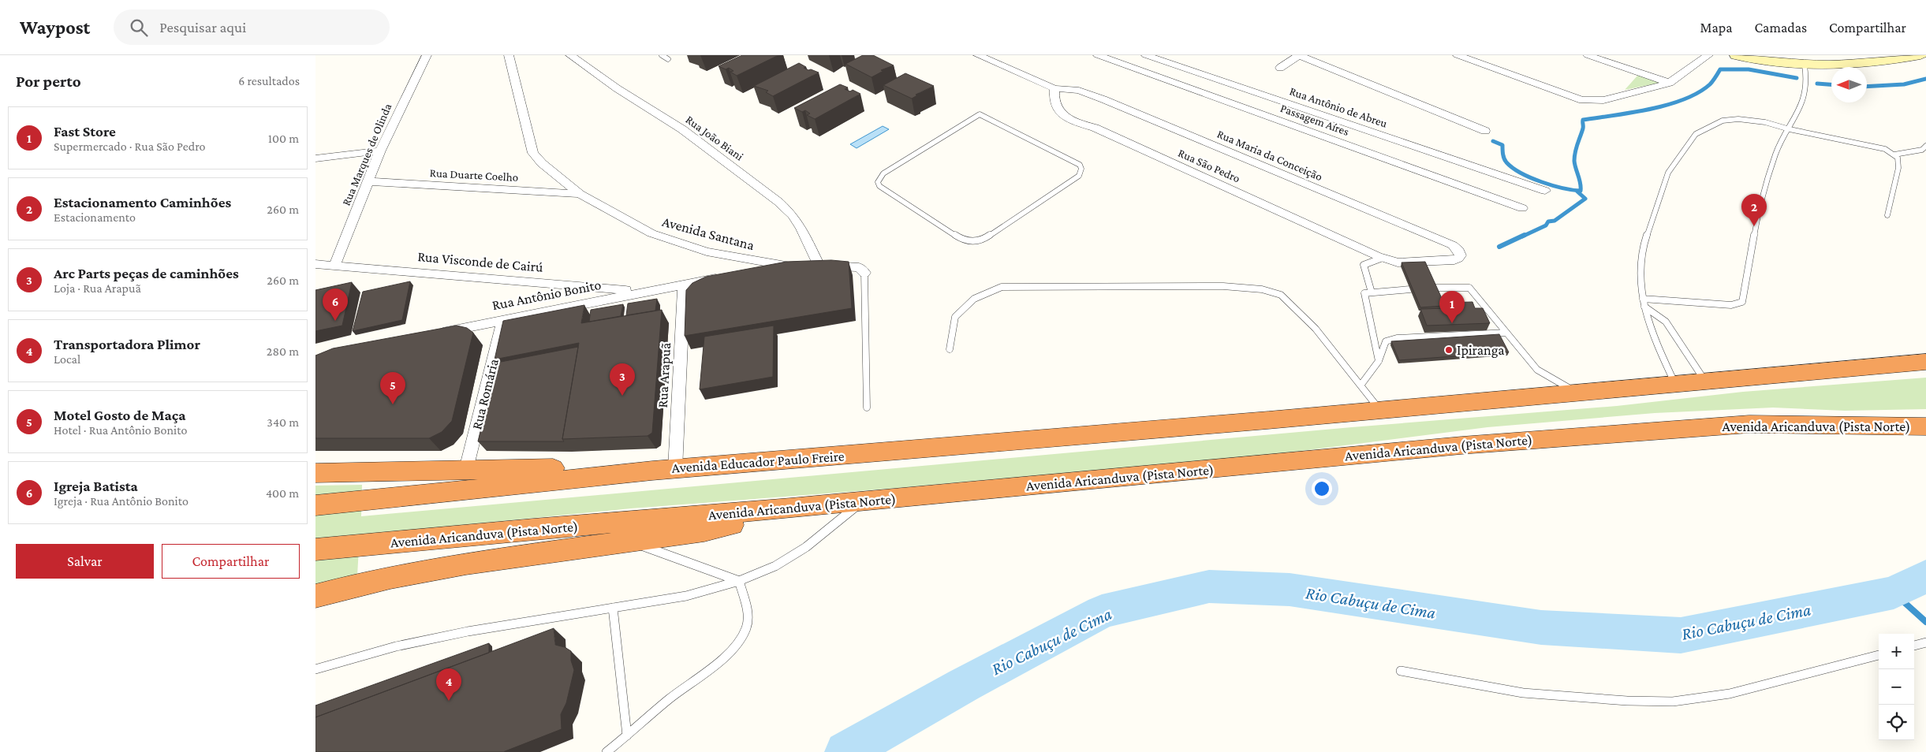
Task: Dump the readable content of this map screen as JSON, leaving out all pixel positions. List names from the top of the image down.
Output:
{
  "streets": {
    "highway": ["Avenida Aricanduva (Pista Norte)", "Avenida Educador Paulo Freire"],
    "street": [
      "Rua Antônio de Abreu",
      "Passagem Aíres",
      "Rua João Biani",
      "Rua Marques de Olinda",
      "Rua Maria da Conceição",
      "Rua São Pedro",
      "Rua Duarte Coelho",
      "Avenida Santana",
      "Rua Visconde de Cairú",
      "Rua Antônio Bonito",
      "Rua Arapuã",
      "Rua Romária"
    ]
  },
  "crossings": [
    ["Rua João Biani", "Avenida Santana"],
    ["Rua Marques de Olinda", "Rua Duarte Coelho"],
    ["Rua Marques de Olinda", "Rua Visconde de Cairú"],
    ["Rua Maria da Conceição", "Rua São Pedro"],
    ["Rua Duarte Coelho", "Avenida Santana"],
    ["Rua Visconde de Cairú", "Rua Antônio Bonito"],
    ["Rua Antônio Bonito", "Rua Arapuã"],
    ["Rua Antônio Bonito", "Rua Romária"],
    ["Rua Arapuã", "Avenida Educador Paulo Freire"]
  ],
  "water": ["Rio Cabuçu de Cima"],
  "places": ["Ipiranga"],
  "north": "left",
  "page": {
    "header": "Waypost",
    "search": "Pesquisar aqui",
    "nav": ["Mapa", "Camadas", "Compartilhar"],
    "heading": ["Por perto", "6 resultados"],
    "list": [
      {
        "mark": "1",
        "name": "Fast Store",
        "note": "Supermercado · Rua São Pedro",
        "value": "100 m"
      },
      {
        "mark": "2",
        "name": "Estacionamento Caminhões",
        "note": "Estacionamento",
        "value": "260 m"
      },
      {
        "mark": "3",
        "name": "Arc Parts peças de caminhões",
        "note": "Loja · Rua Arapuã",
        "value": "260 m"
      },
      {
        "mark": "4",
        "name": "Transportadora Plimor",
        "note": "Local",
        "value": "280 m"
      },
      {
        "mark": "5",
        "name": "Motel Gosto de Maça",
        "note": "Hotel · Rua Antônio Bonito",
        "value": "340 m"
      },
      {
        "mark": "6",
        "name": "Igreja Batista",
        "note": "Igreja · Rua Antônio Bonito",
        "value": "400 m"
      }
    ],
    "pins": [
      "2",
      "6",
      "1",
      "3",
      "5",
      "4"
    ],
    "buttons": ["Salvar", "Compartilhar"],
    "map_buttons": ["+", "−"]
  }
}
